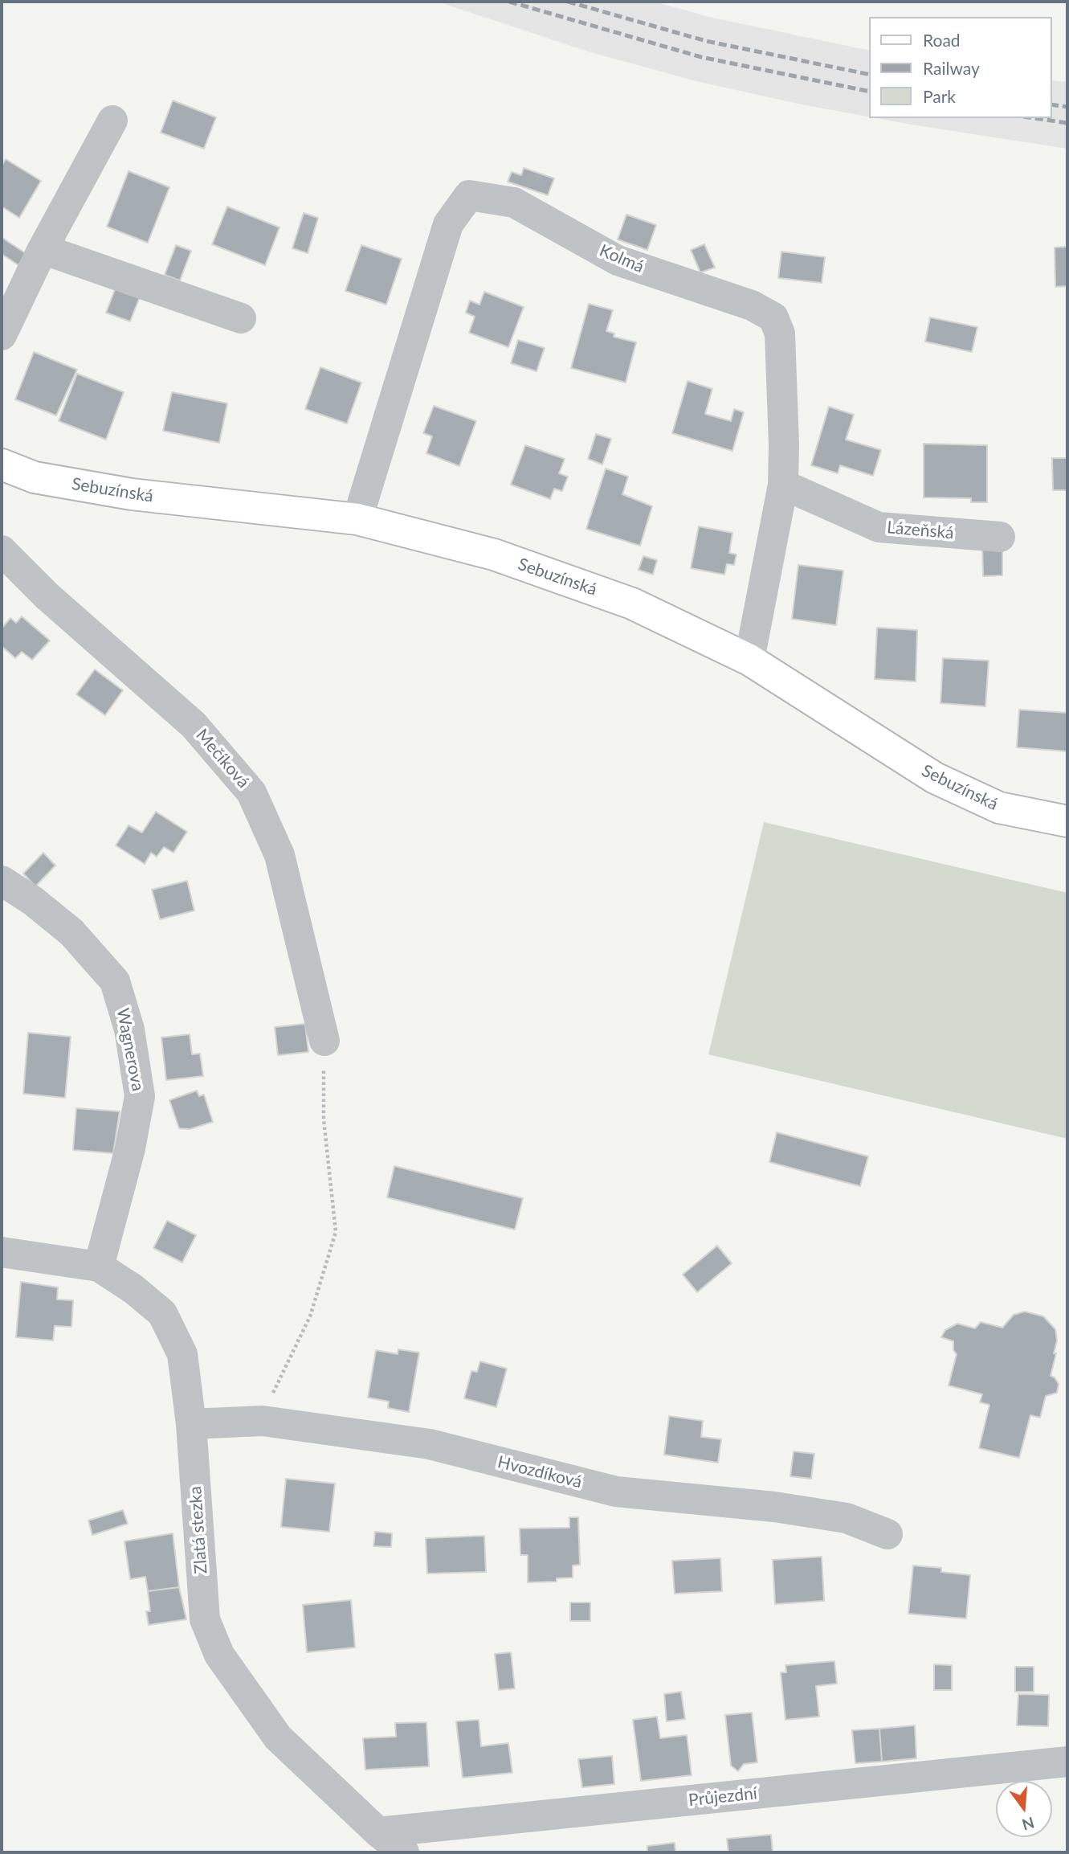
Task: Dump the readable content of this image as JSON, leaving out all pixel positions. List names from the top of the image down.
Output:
{
  "streets": {
    "main road": ["Sebuzínská"],
    "street": [
      "Kolmá",
      "Lázeňská",
      "Mečíková",
      "Wagnerova",
      "Hvozdíková",
      "Zlatá stezka",
      "Průjezdní"
    ]
  },
  "crossings": [
    ["Kolmá", "Sebuzínská"],
    ["Kolmá", "Lázeňská"],
    ["Wagnerova", "Zlatá stezka"],
    ["Hvozdíková", "Zlatá stezka"],
    ["Zlatá stezka", "Průjezdní"]
  ],
  "legend": ["Road", "Railway", "Park"],
  "north": "bottom"
}
